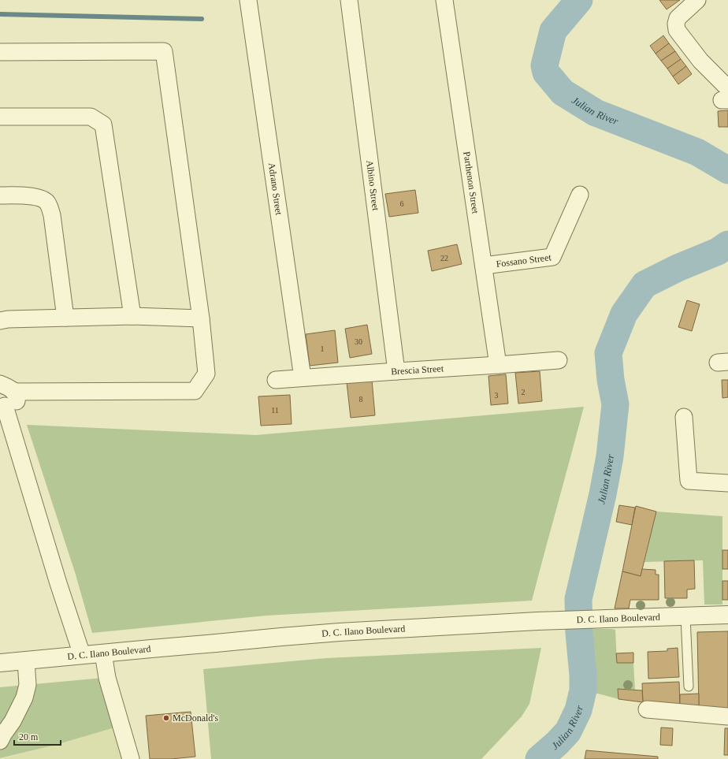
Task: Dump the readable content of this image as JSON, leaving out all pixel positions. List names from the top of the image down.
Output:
{
  "streets": {
    "street": [
      "Parthenon Street",
      "Albino Street",
      "Adrano Street",
      "Fossano Street",
      "Brescia Street",
      "D. C. Ilano Boulevard"
    ]
  },
  "crossings": [
    ["Parthenon Street", "Fossano Street"],
    ["Parthenon Street", "Brescia Street"],
    ["Albino Street", "Brescia Street"],
    ["Adrano Street", "Brescia Street"]
  ],
  "water": ["Julian River"],
  "places": ["McDonald's"],
  "house_numbers": [
    "6",
    "22",
    "30",
    "1",
    "2",
    "3",
    "8",
    "11"
  ],
  "scale_bar": "20 m"
}
